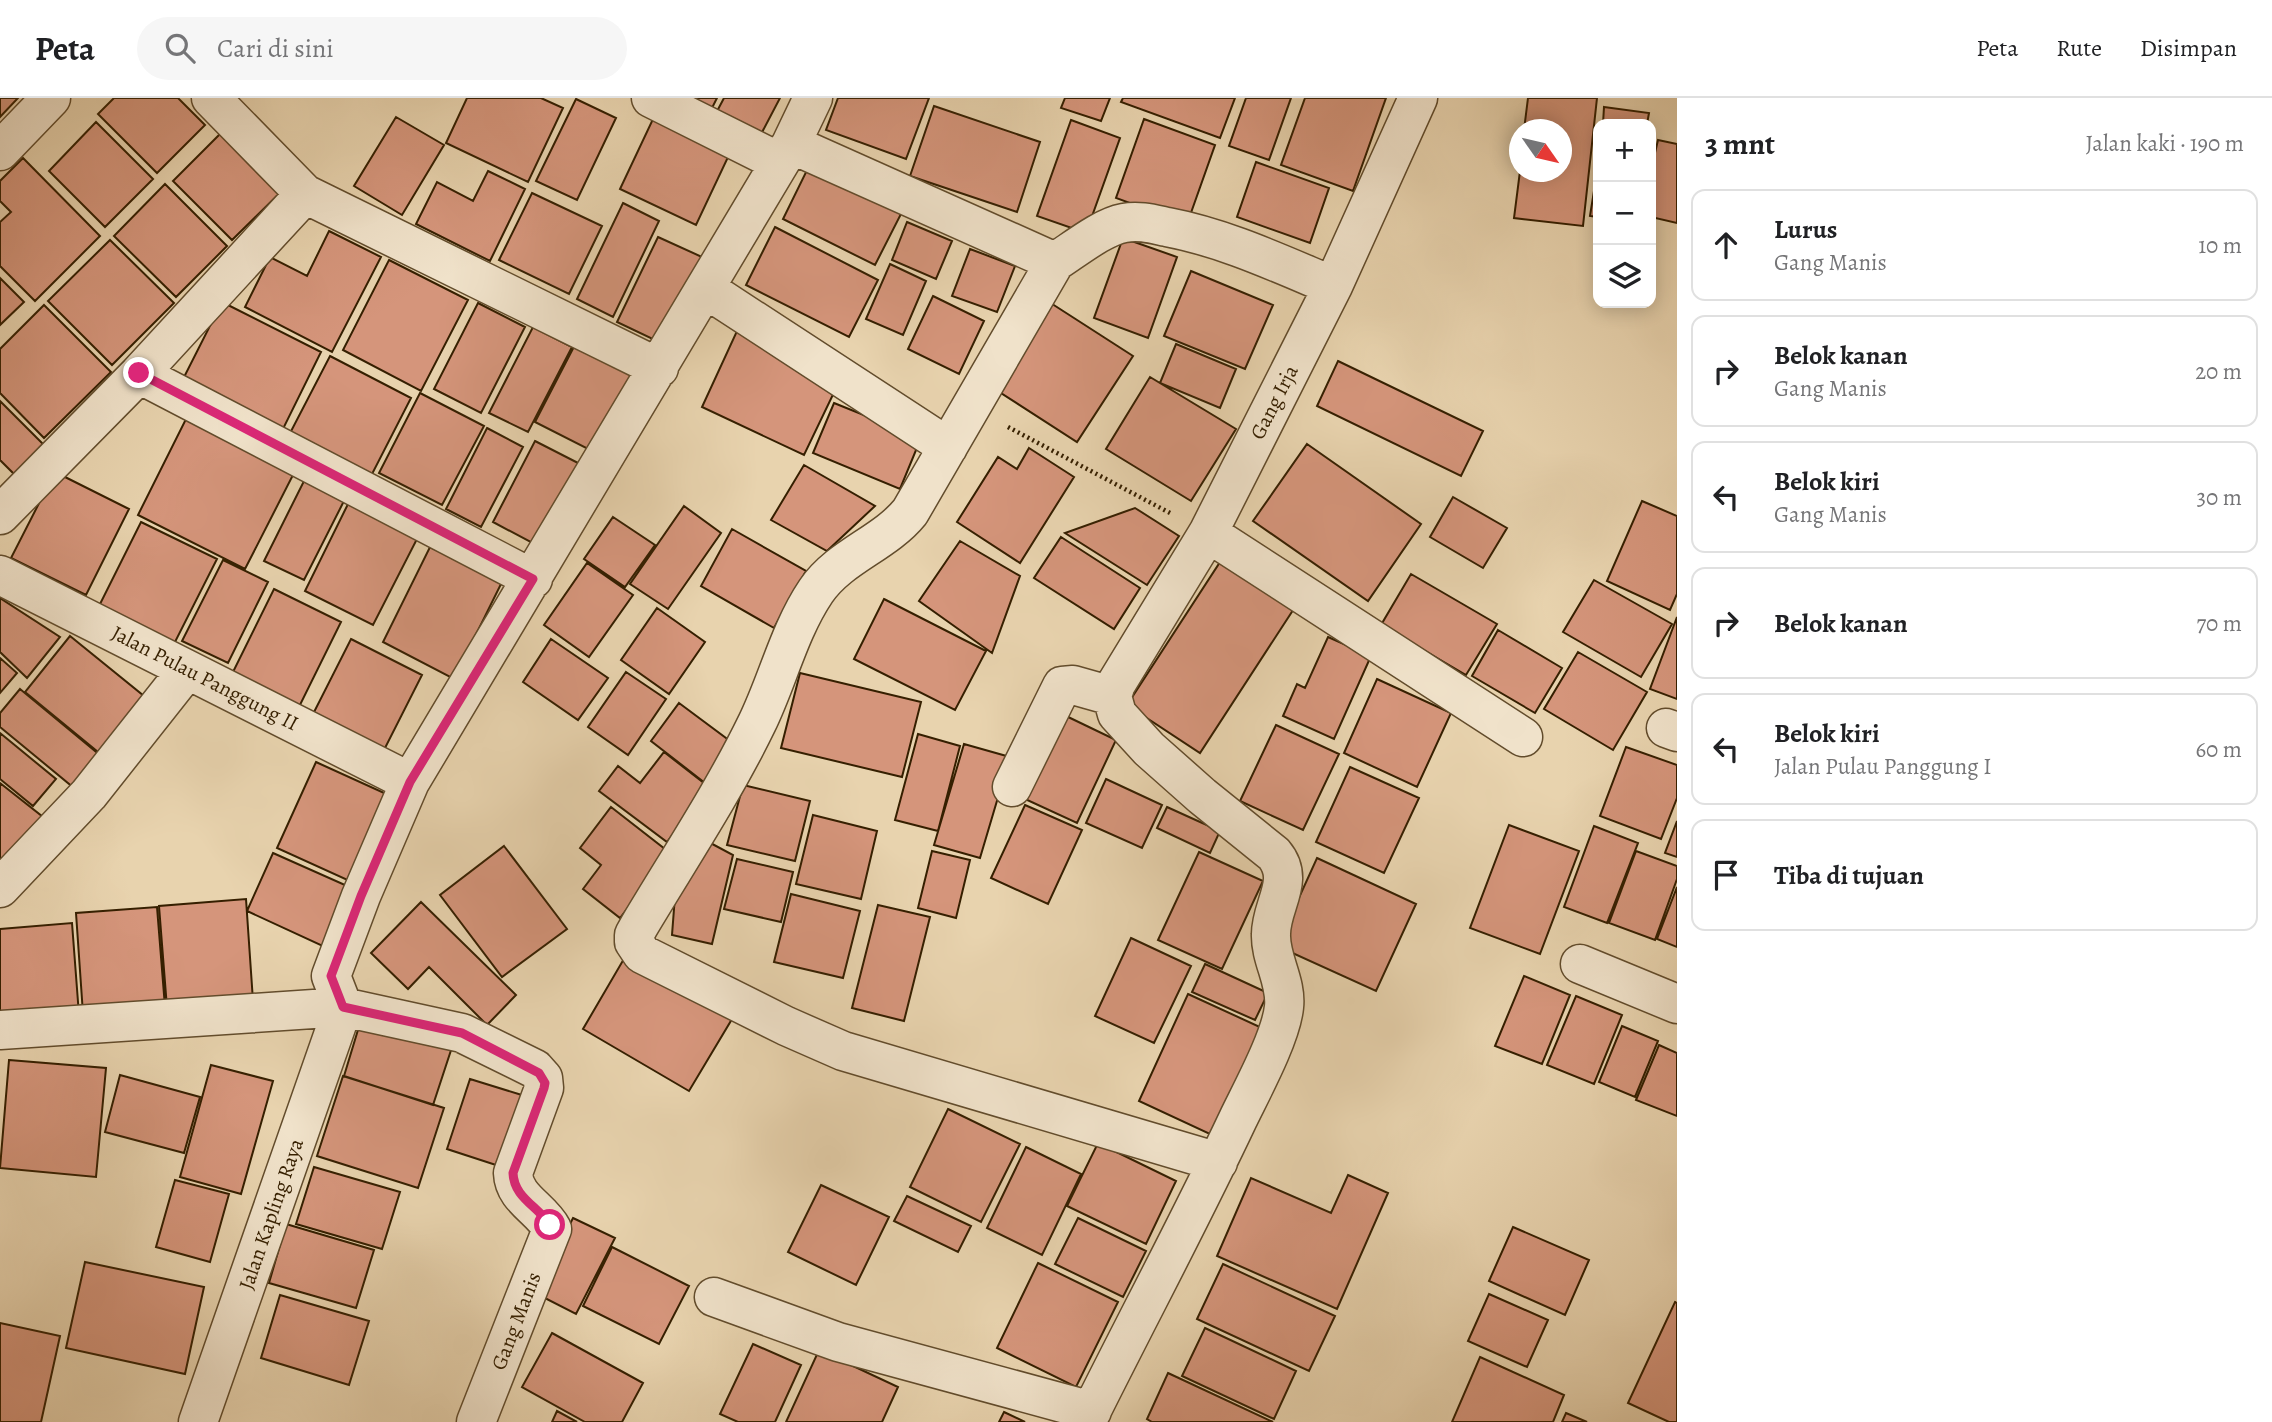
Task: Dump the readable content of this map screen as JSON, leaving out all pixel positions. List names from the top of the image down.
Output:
{
  "streets": {
    "street": [
      "Gang Irja",
      "Jalan Pulau Panggung II",
      "Jalan Kapling Raya",
      "Gang Manis"
    ]
  },
  "crossings": [
    ["Jalan Kapling Raya", "Gang Manis"]
  ],
  "north": "bottom right",
  "page": {
    "header": "Peta",
    "search": "Cari di sini",
    "nav": ["Peta", "Rute", "Disimpan"],
    "heading": ["3 mnt", "Jalan kaki · 190 m"],
    "map_buttons": ["+", "−"],
    "list": [
      ["Lurus", "Gang Manis", "10 m"],
      ["Belok kanan", "Gang Manis", "20 m"],
      ["Belok kiri", "Gang Manis", "30 m"],
      ["Belok kanan", "70 m"],
      ["Belok kiri", "Jalan Pulau Panggung I", "60 m"],
      "Tiba di tujuan"
    ]
  }
}
